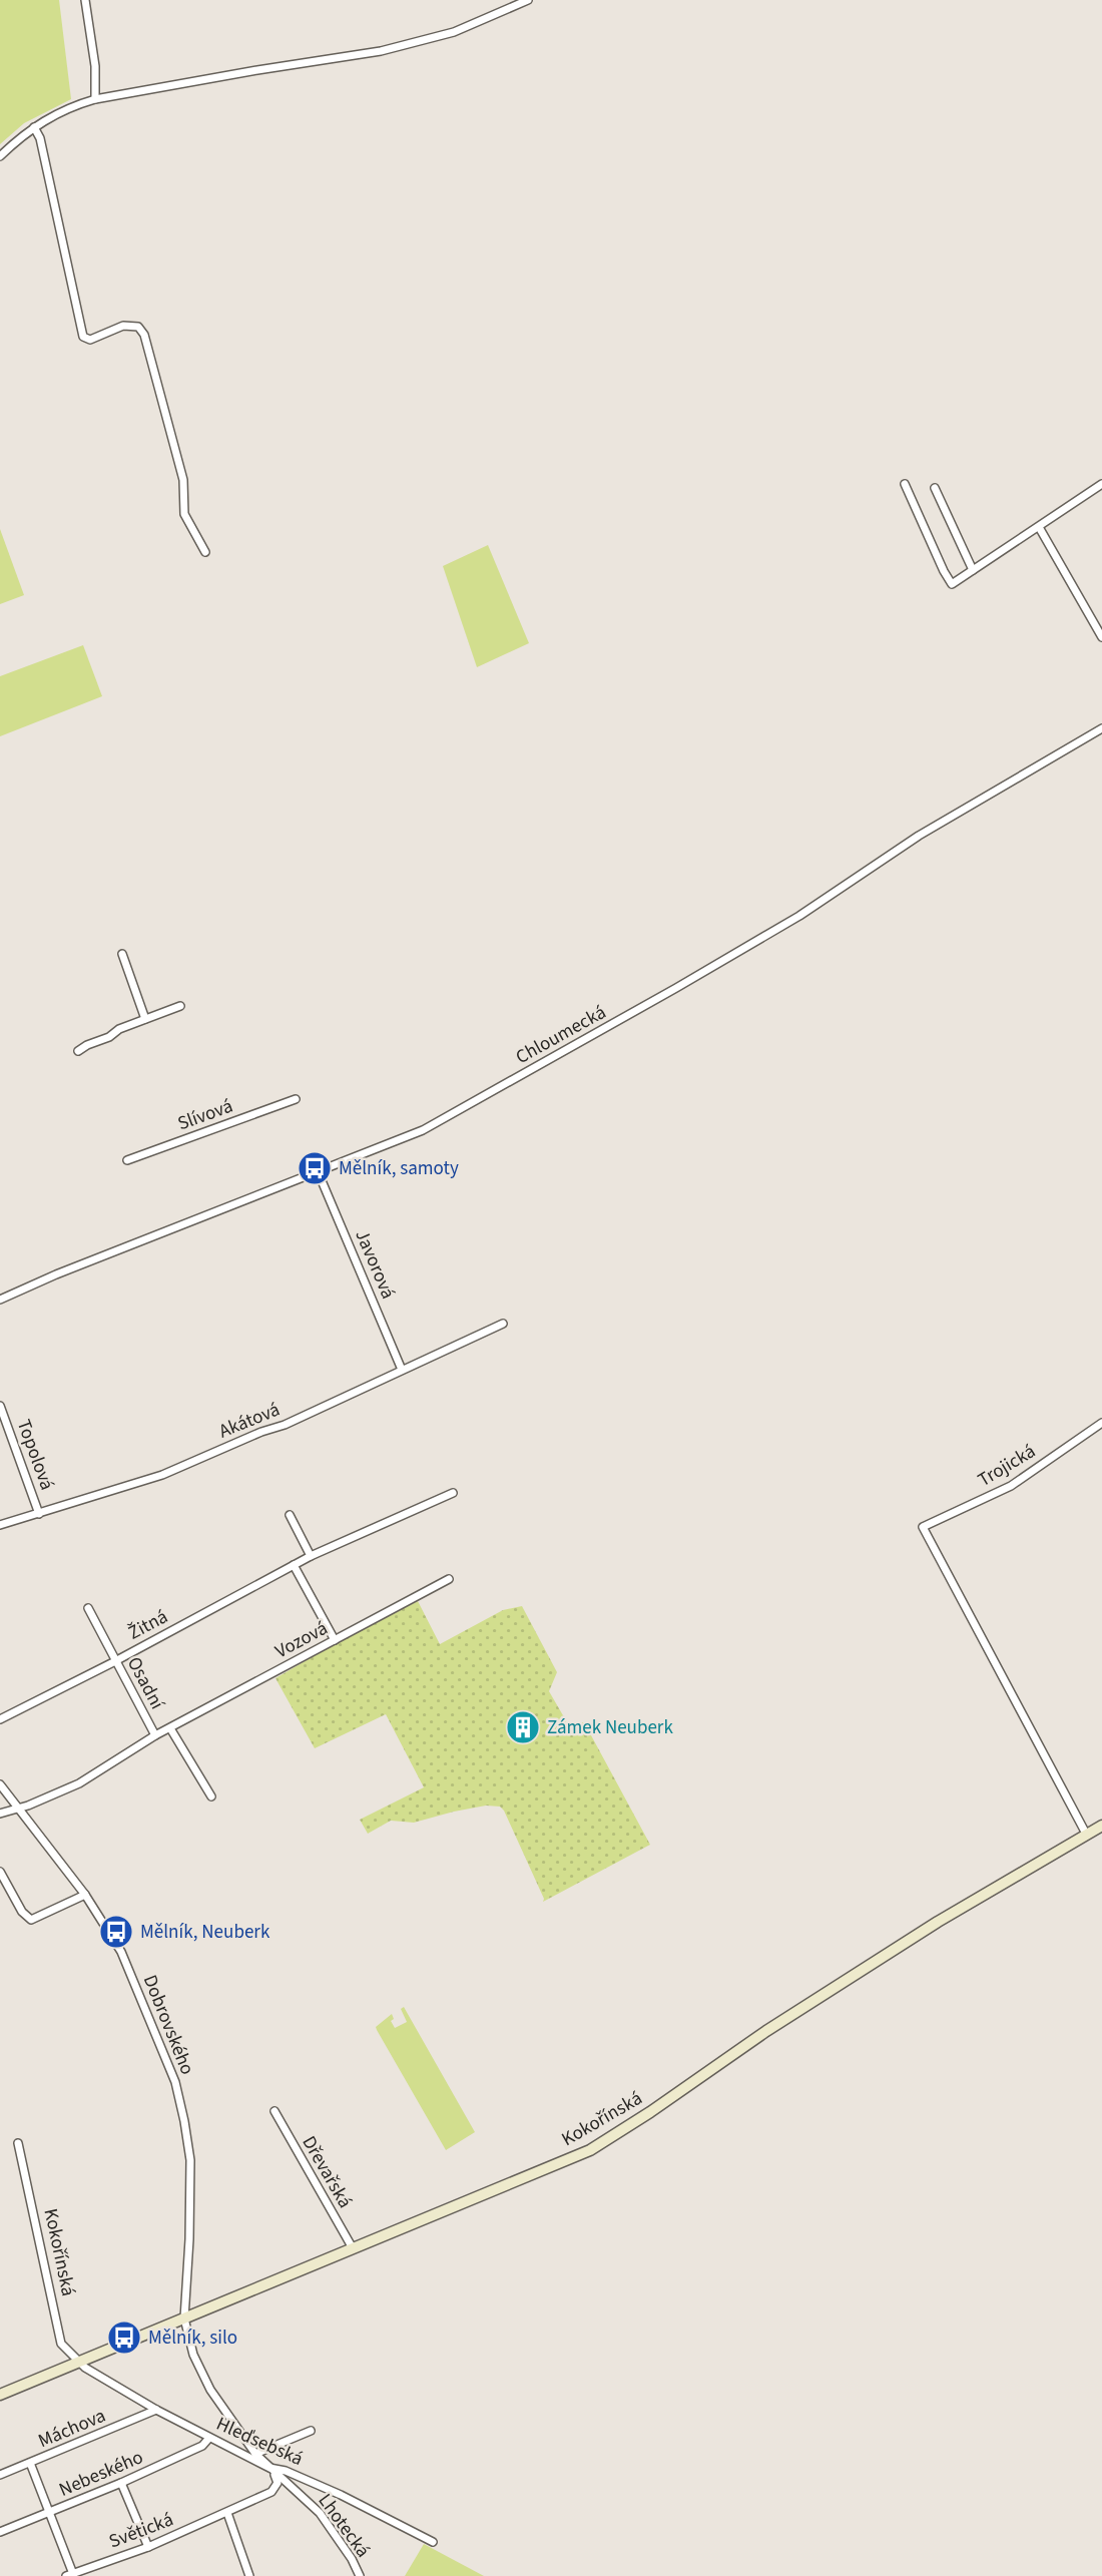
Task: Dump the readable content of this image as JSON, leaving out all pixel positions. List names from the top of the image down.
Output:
{
  "streets": {
    "main road": ["Kokořínská"],
    "street": [
      "Chloumecká",
      "Slívová",
      "Javorová",
      "Akátová",
      "Topolová",
      "Trojická",
      "Žitná",
      "Vozová",
      "Osadní",
      "Dobrovského",
      "Dřevařská",
      "Máchova",
      "Hleďsebská",
      "Nebeského",
      "Lhotecká",
      "Světická"
    ]
  },
  "crossings": [
    ["Chloumecká", "Javorová"],
    ["Javorová", "Akátová"],
    ["Akátová", "Topolová"],
    ["Trojická", "Kokořínská"],
    ["Žitná", "Osadní"],
    ["Vozová", "Osadní"],
    ["Vozová", "Dobrovského"],
    ["Dobrovského", "Kokořínská"],
    ["Dobrovského", "Hleďsebská"],
    ["Dobrovského", "Lhotecká"],
    ["Dobrovského", "Světická"],
    ["Kokořínská", "Dřevařská"],
    ["Kokořínská", "Hleďsebská"],
    ["Máchova", "Hleďsebská"],
    ["Hleďsebská", "Nebeského"],
    ["Hleďsebská", "Lhotecká"],
    ["Hleďsebská", "Světická"],
    ["Lhotecká", "Světická"]
  ],
  "places": {
    "bus stop": ["Mělník, samoty", "Mělník, Neuberk", "Mělník, silo"],
    "building": ["Zámek Neuberk"]
  }
}
